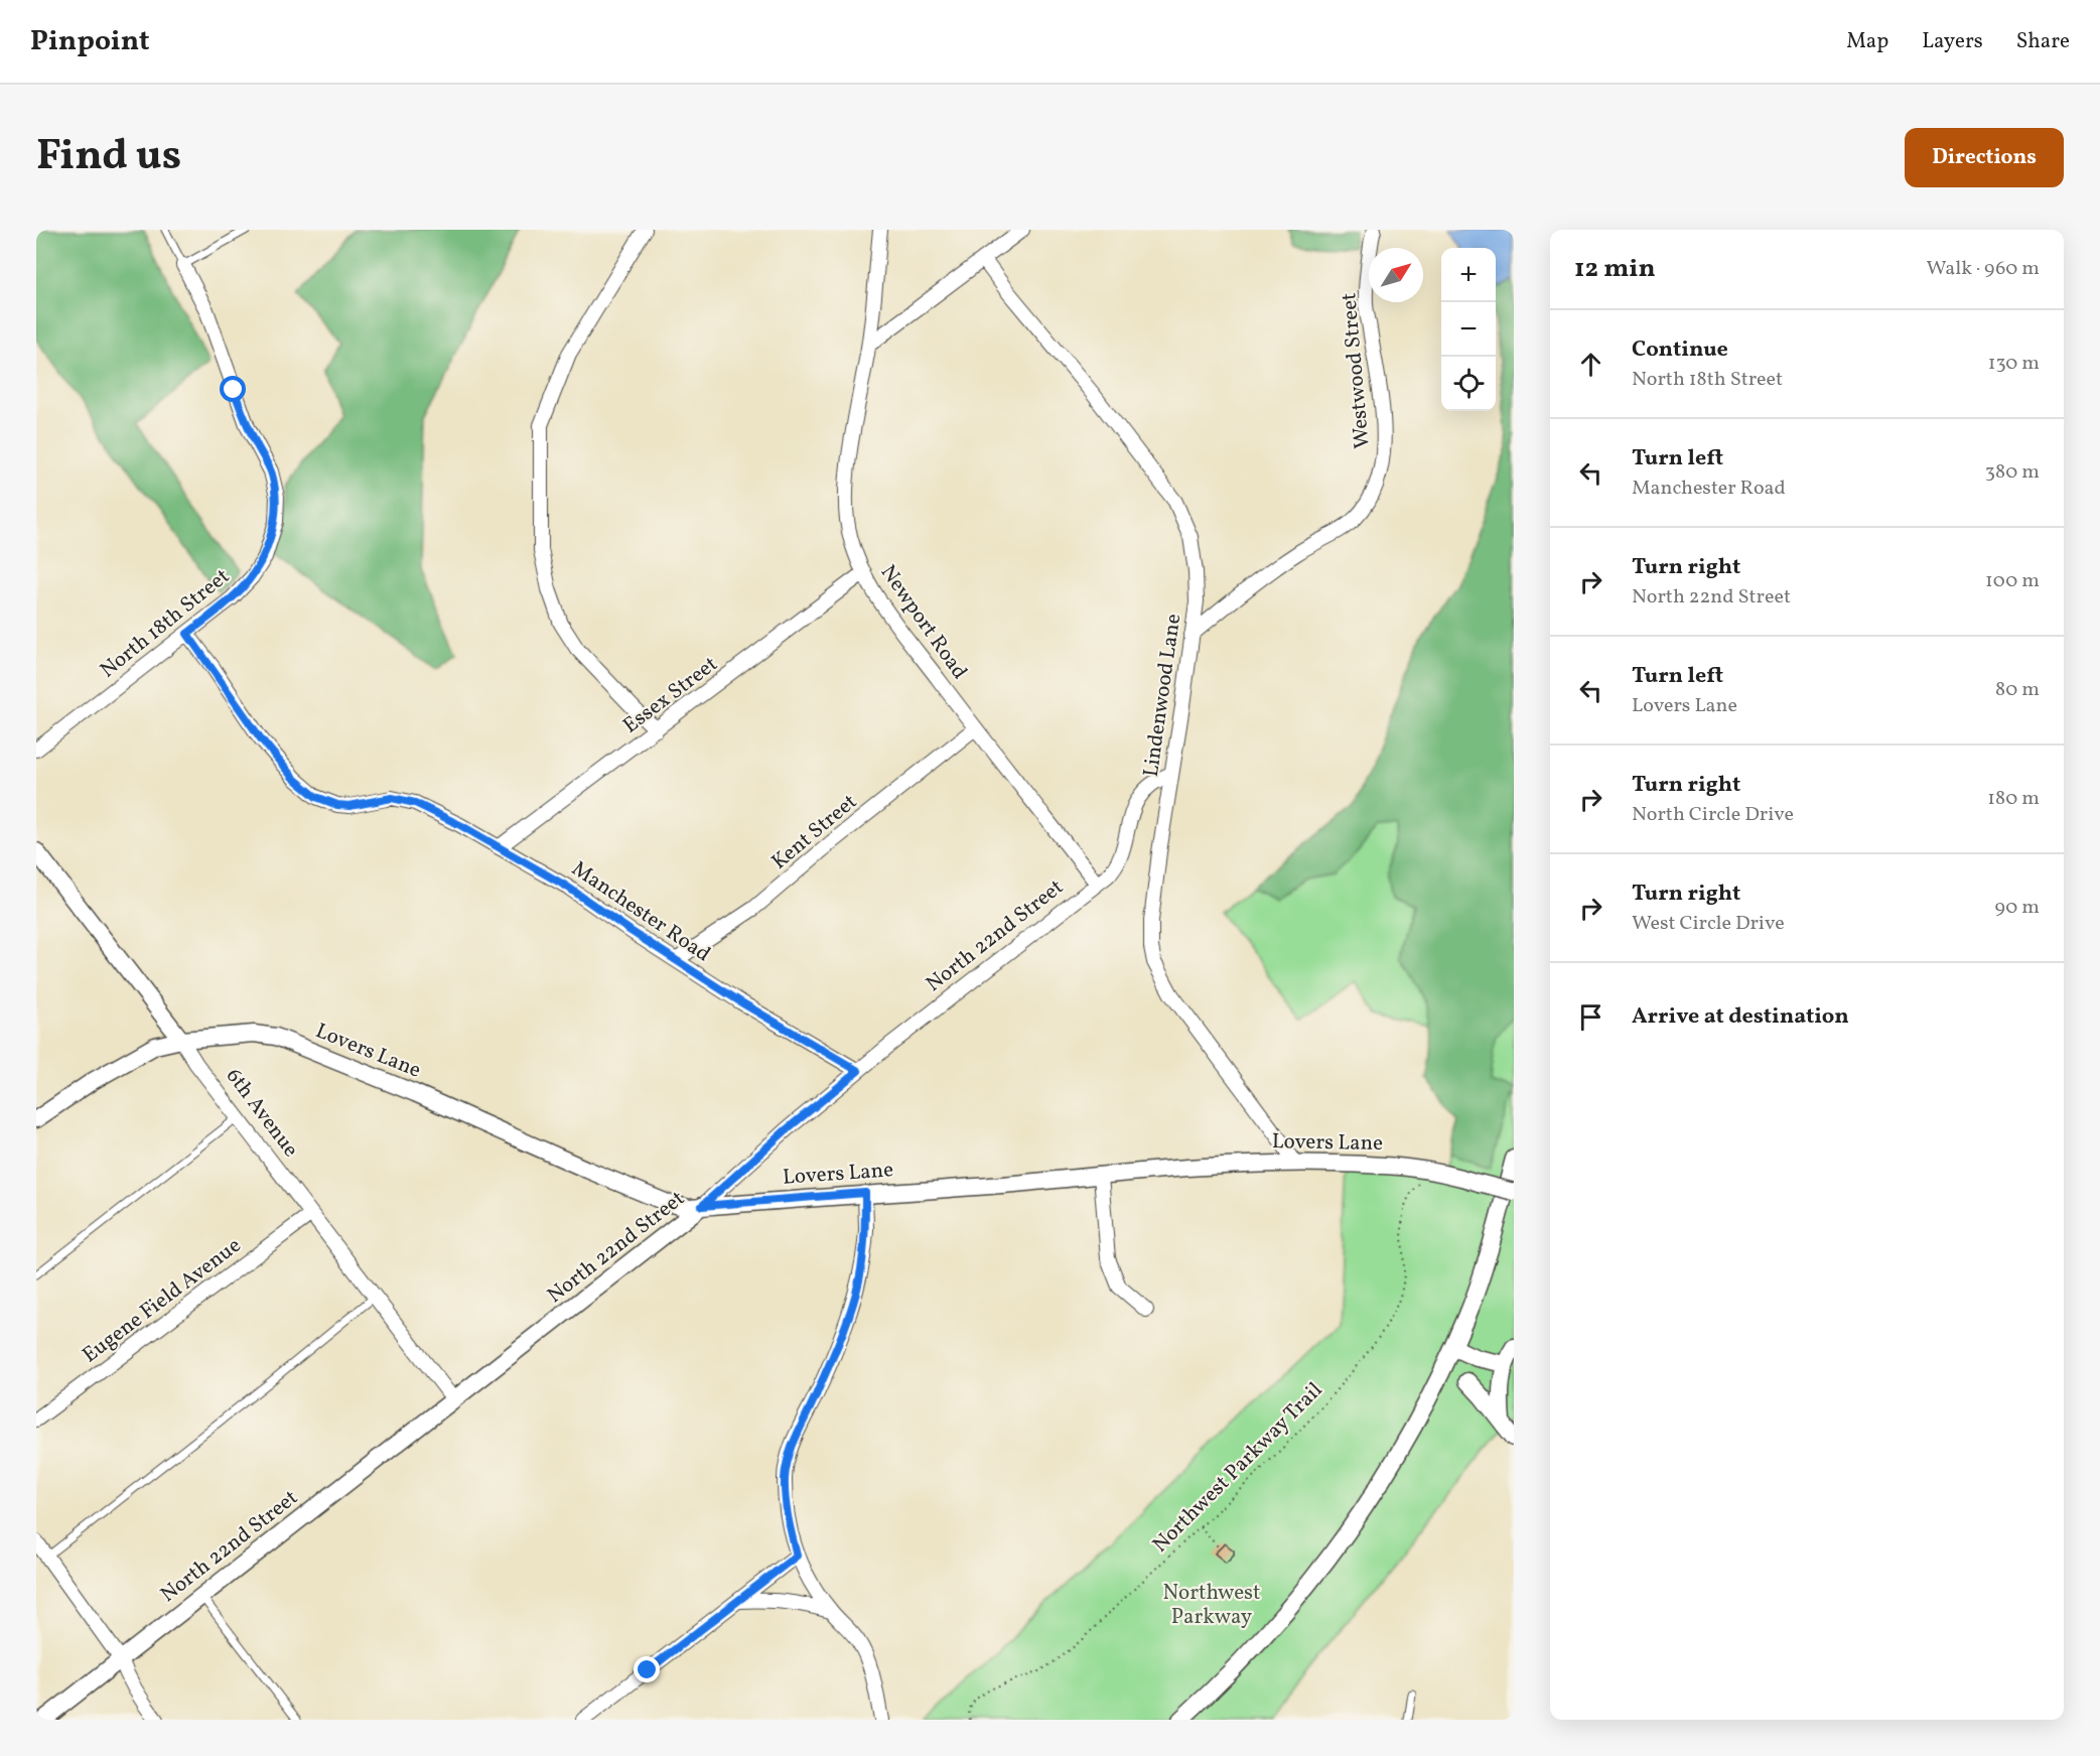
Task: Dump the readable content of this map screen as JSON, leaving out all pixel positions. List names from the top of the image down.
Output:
{
  "streets": {
    "street": [
      "Westwood Street",
      "Newport Road",
      "North 18th Street",
      "Essex Street",
      "Lindenwood Lane",
      "Kent Street",
      "Manchester Road",
      "North 22nd Street",
      "Lovers Lane",
      "6th Avenue",
      "Eugene Field Avenue"
    ],
    "path": ["Northwest Parkway Trail"]
  },
  "crossings": [
    ["Westwood Street", "Lindenwood Lane"],
    ["Newport Road", "Essex Street"],
    ["Newport Road", "Kent Street"],
    ["Newport Road", "North 22nd Street"],
    ["North 18th Street", "Manchester Road"],
    ["Essex Street", "Manchester Road"],
    ["Lindenwood Lane", "North 22nd Street"],
    ["Lindenwood Lane", "Lovers Lane"],
    ["Kent Street", "Manchester Road"],
    ["Manchester Road", "North 22nd Street"],
    ["North 22nd Street", "Lovers Lane"],
    ["North 22nd Street", "6th Avenue"],
    ["Lovers Lane", "6th Avenue"],
    ["6th Avenue", "Eugene Field Avenue"]
  ],
  "parks": ["Northwest Parkway"],
  "north": "top right",
  "page": {
    "header": "Pinpoint",
    "nav": ["Map", "Layers", "Share"],
    "title": "Find us",
    "buttons": "Directions",
    "heading": ["12 min", "Walk · 960 m"],
    "map_buttons": ["+", "−"],
    "list": [
      ["Continue", "North 18th Street", "130 m"],
      ["Turn left", "Manchester Road", "380 m"],
      ["Turn right", "North 22nd Street", "100 m"],
      ["Turn left", "Lovers Lane", "80 m"],
      ["Turn right", "North Circle Drive", "180 m"],
      ["Turn right", "West Circle Drive", "90 m"],
      "Arrive at destination"
    ]
  }
}
